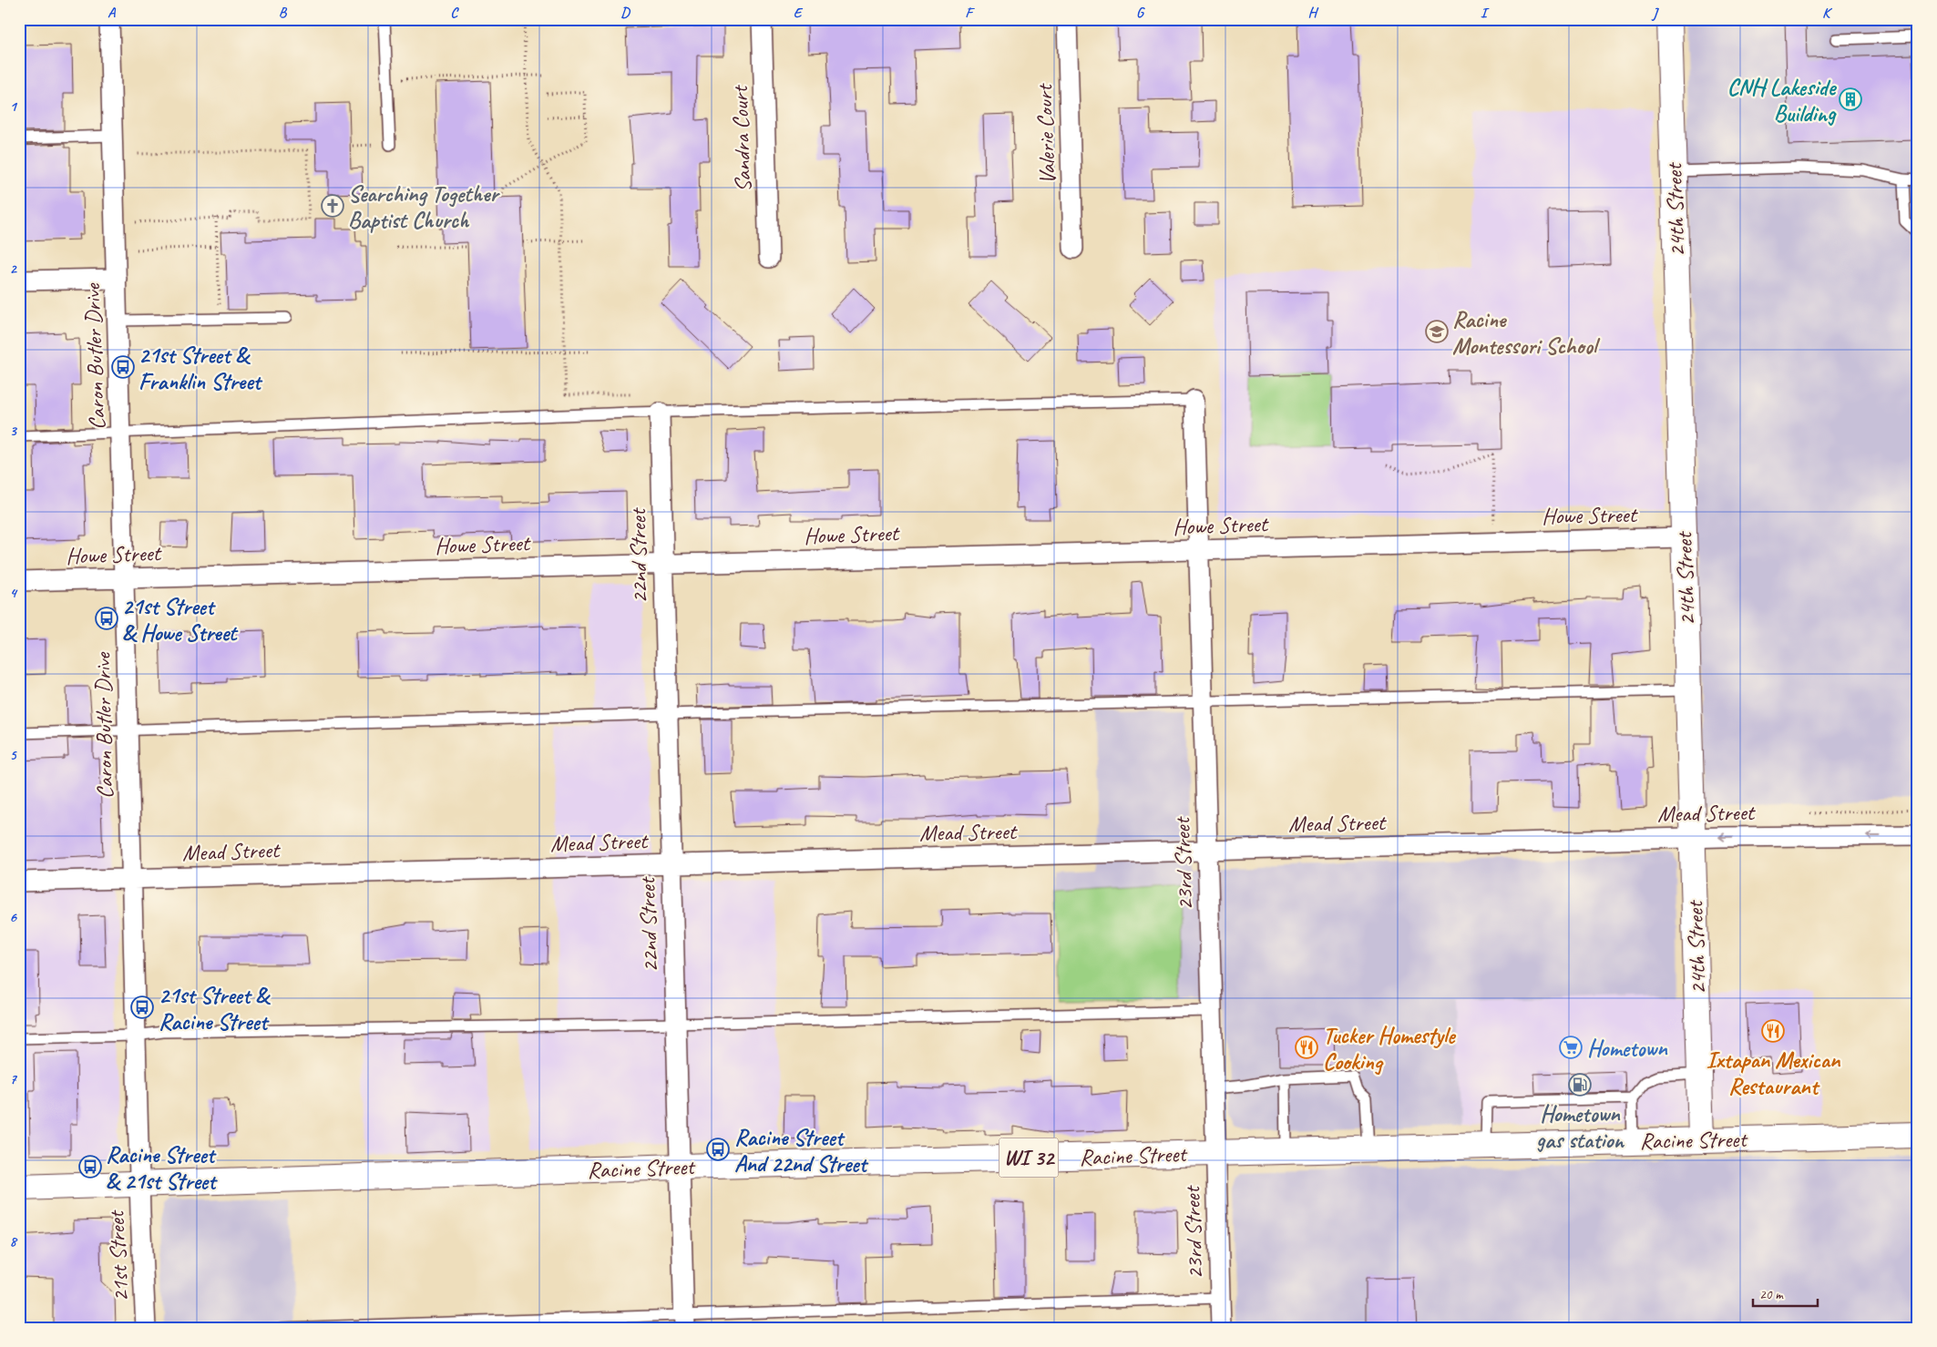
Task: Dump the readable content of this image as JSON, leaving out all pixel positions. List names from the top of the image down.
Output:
{
  "streets": {
    "main road": ["24th Street", "Racine Street", "WI 32"],
    "street": [
      "Valerie Court",
      "Sandra Court",
      "Caron Butler Drive",
      "Howe Street",
      "22nd Street",
      "Mead Street",
      "23rd Street",
      "21st Street"
    ]
  },
  "crossings": [
    ["24th Street", "Howe Street"],
    ["24th Street", "Mead Street"],
    ["24th Street", "Racine Street"],
    ["Caron Butler Drive", "Howe Street"],
    ["Caron Butler Drive", "Mead Street"],
    ["Caron Butler Drive", "Racine Street"],
    ["Caron Butler Drive", "21st Street"],
    ["Howe Street", "22nd Street"],
    ["Howe Street", "23rd Street"],
    ["22nd Street", "Mead Street"],
    ["22nd Street", "Racine Street"],
    ["Mead Street", "23rd Street"],
    ["23rd Street", "Racine Street"],
    ["Racine Street", "21st Street"]
  ],
  "places": {
    "building": ["CNH Lakeside Building"],
    "church": ["Searching Together Baptist Church"],
    "school or university": ["Racine Montessori School"],
    "bus stop": [
      "21st Street & Franklin Street",
      "21st Street & Howe Street",
      "21st Street & Racine Street",
      "Racine Street And 22nd Street",
      "Racine Street & 21st Street"
    ],
    "restaurant": ["Ixtapan Mexican Restaurant", "Tucker Homestyle Cooking"],
    "supermarket": ["Hometown"],
    "fuel station": ["Hometown gas station"]
  },
  "scale_bar": "20 m",
  "grid": {
    "columns": [
      "A",
      "B",
      "C",
      "D",
      "E",
      "F",
      "G",
      "H",
      "I",
      "J",
      "K"
    ],
    "rows": [
      "1",
      "2",
      "3",
      "4",
      "5",
      "6",
      "7",
      "8"
    ]
  }
}
